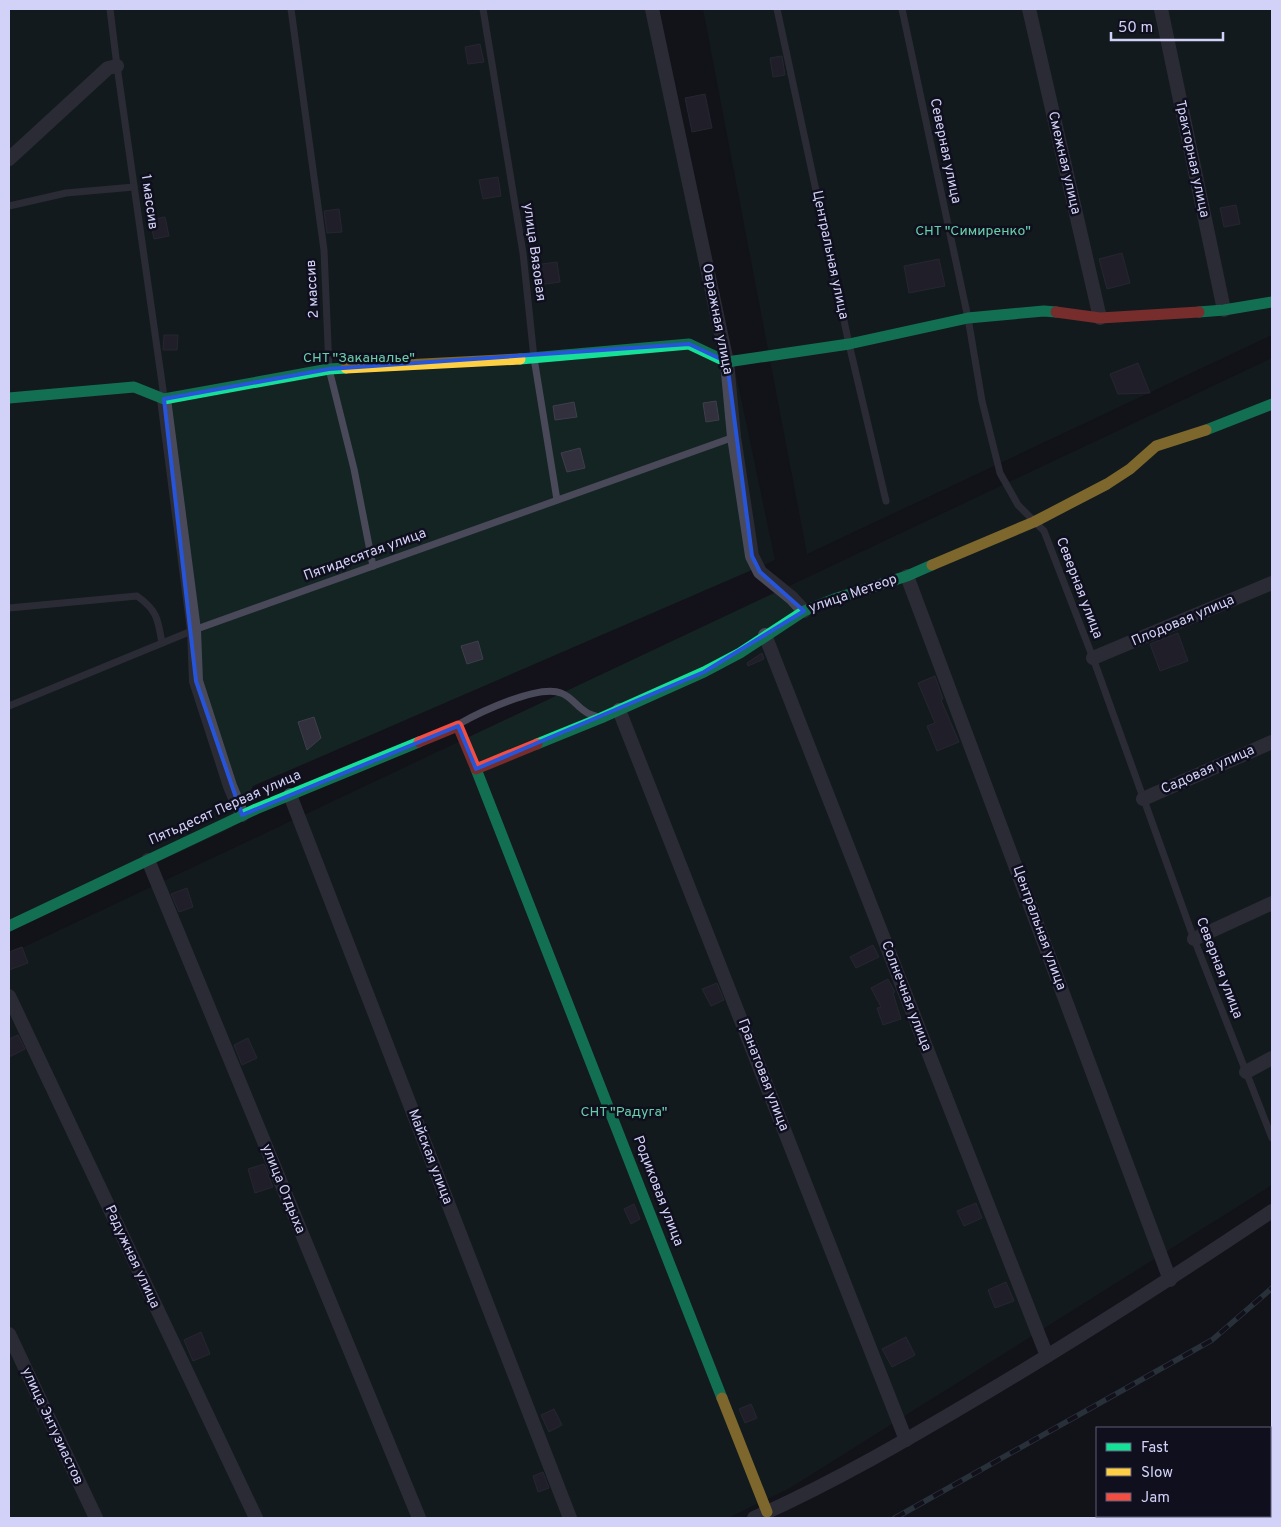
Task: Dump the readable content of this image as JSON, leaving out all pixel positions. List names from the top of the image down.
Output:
{
  "streets": {
    "street": [
      "Тракторная улица",
      "Смежная улица",
      "Центральная улица",
      "Овражная улица",
      "улица Метеор",
      "Плодовая улица",
      "Садовая улица",
      "Пятьдесят Первая улица",
      "Солнечная улица",
      "Гранатовая улица",
      "Майская улица",
      "улица Отдыха",
      "Родиковая улица",
      "Радужная улица",
      "улица Энтузиастов"
    ],
    "lane": [
      "Северная улица",
      "1 массив",
      "улица Вязовая",
      "2 массив",
      "Пятидесятая улица"
    ]
  },
  "crossings": [
    ["Северная улица", "улица Метеор"],
    ["Северная улица", "Плодовая улица"],
    ["Северная улица", "Садовая улица"],
    ["улица Вязовая", "Пятидесятая улица"],
    ["Центральная улица", "улица Метеор"],
    ["2 массив", "Пятидесятая улица"],
    ["Овражная улица", "Пятидесятая улица"],
    ["Овражная улица", "улица Метеор"],
    ["улица Метеор", "Солнечная улица"],
    ["улица Метеор", "Гранатовая улица"],
    ["улица Метеор", "Родиковая улица"],
    ["Пятьдесят Первая улица", "Майская улица"],
    ["Пятьдесят Первая улица", "улица Отдыха"]
  ],
  "parks": ["СНТ \"Симиренко\"", "СНТ \"Заканалье\"", "СНТ \"Радуга\""],
  "legend": ["Fast", "Slow", "Jam"],
  "scale_bar": "50 m"
}
